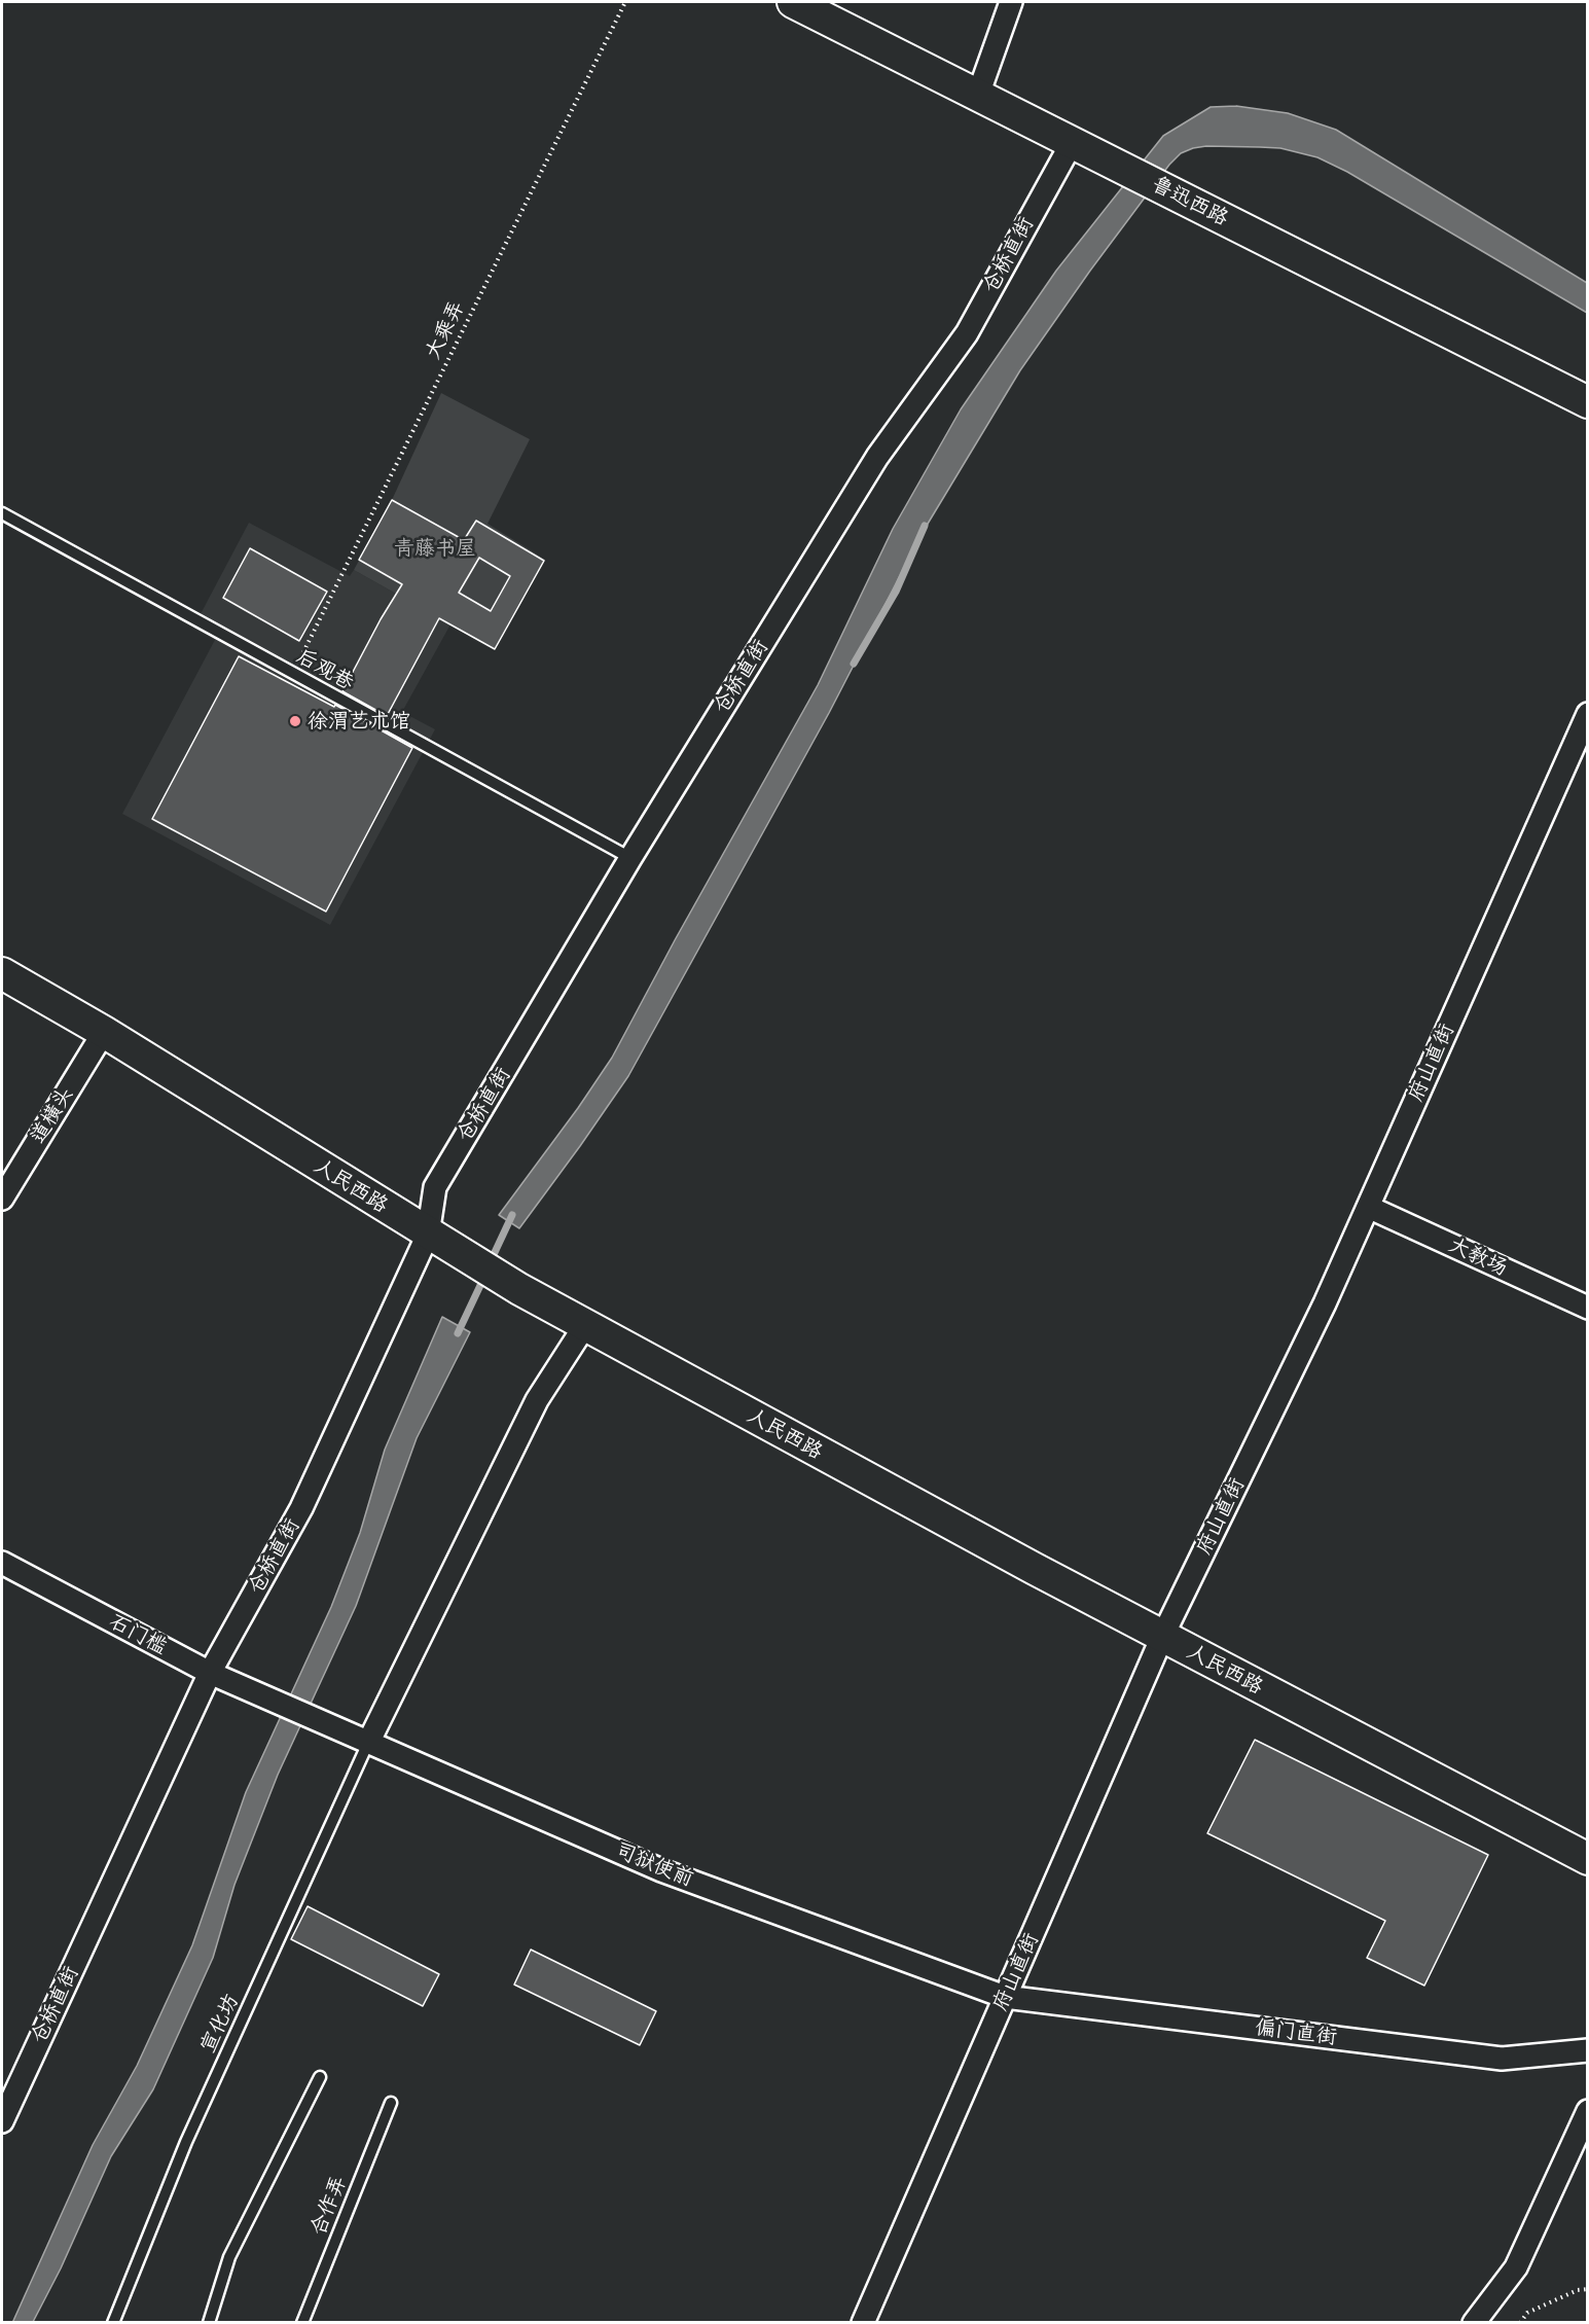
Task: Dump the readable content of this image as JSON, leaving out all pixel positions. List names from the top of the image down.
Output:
{
  "streets": {
    "main road": ["鲁迅西路", "人民西路"],
    "street": [
      "仓桥直街",
      "府山直街",
      "道横头",
      "大教场",
      "石门槛",
      "司狱使前",
      "偏门直街"
    ],
    "lane": ["后观巷", "宣化坊", "合作弄"],
    "path": ["大乘弄"]
  },
  "crossings": [
    ["鲁迅西路", "仓桥直街"],
    ["仓桥直街", "后观巷"],
    ["仓桥直街", "人民西路"],
    ["仓桥直街", "石门槛"],
    ["大乘弄", "后观巷"],
    ["府山直街", "人民西路"],
    ["府山直街", "大教场"],
    ["府山直街", "司狱使前"],
    ["府山直街", "偏门直街"],
    ["道横头", "人民西路"],
    ["石门槛", "司狱使前"],
    ["司狱使前", "宣化坊"],
    ["司狱使前", "偏门直街"]
  ],
  "parks": ["青藤书屋"],
  "places": ["徐渭艺术馆"]
}
